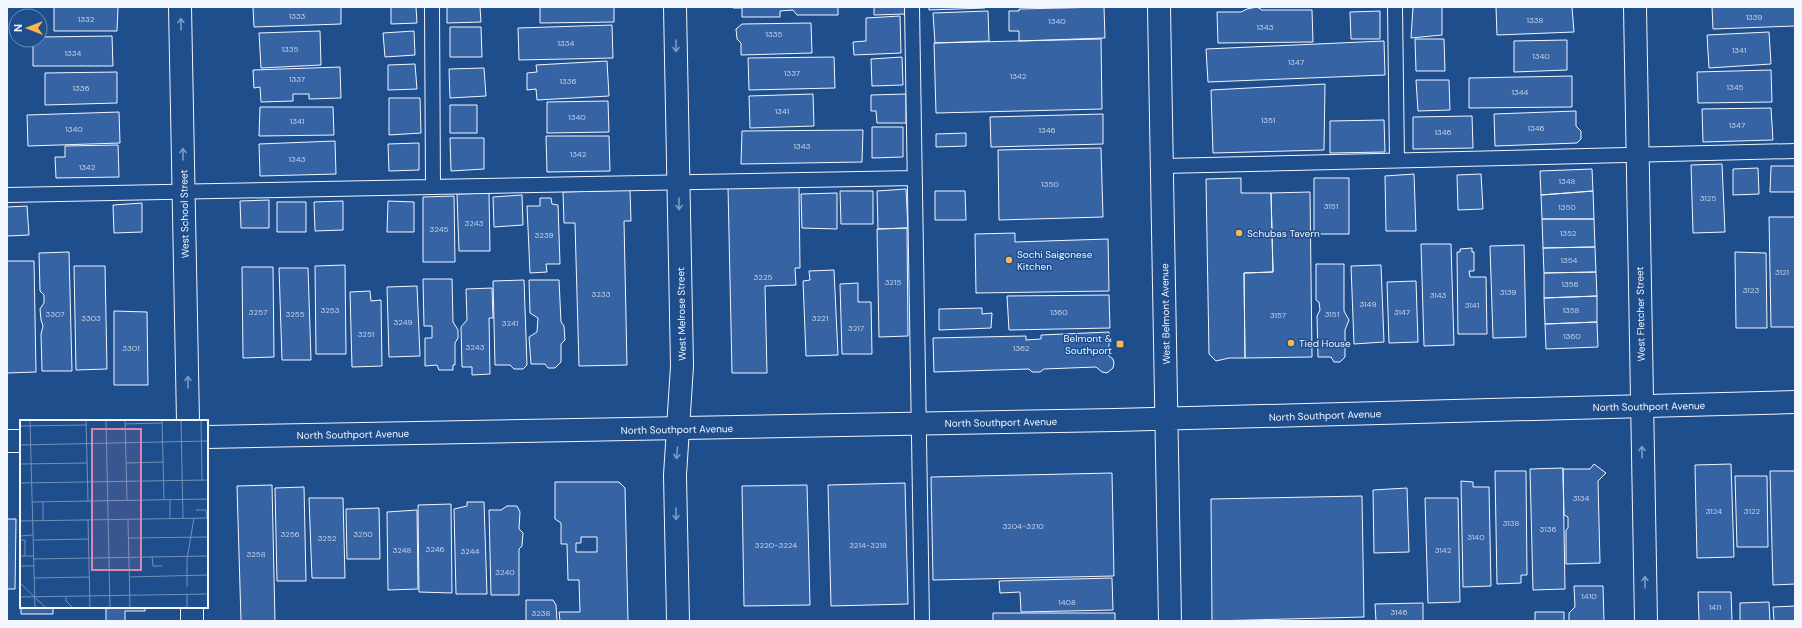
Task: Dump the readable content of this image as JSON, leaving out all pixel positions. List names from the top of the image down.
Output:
{
  "streets": {
    "street": [
      "West School Street",
      "West Melrose Street",
      "West Belmont Avenue",
      "West Fletcher Street",
      "North Southport Avenue"
    ]
  },
  "crossings": [
    ["West Melrose Street", "North Southport Avenue"],
    ["West Belmont Avenue", "North Southport Avenue"],
    ["West Fletcher Street", "North Southport Avenue"]
  ],
  "one_way": ["West School Street", "West Melrose Street", "West Fletcher Street"],
  "places": {
    "other": ["Schubas Tavern", "Sochi Saigonese Kitchen", "Tied House"],
    "transit": ["Belmont & Southport"]
  },
  "house_numbers": [
    "1333",
    "1339",
    "1332",
    "1338",
    "1340",
    "1343",
    "1335",
    "1334",
    "1335",
    "1341",
    "1334",
    "1340",
    "1347",
    "1337",
    "1342",
    "1337",
    "1336",
    "1345",
    "1336",
    "1344",
    "1341",
    "1340",
    "1351",
    "1341",
    "1347",
    "1346",
    "1340",
    "1346",
    "1346",
    "1343",
    "1342",
    "1343",
    "1342",
    "1348",
    "1350",
    "3125",
    "3151",
    "1350",
    "3243",
    "3245",
    "1352",
    "3239",
    "1354",
    "3121",
    "3225",
    "3215",
    "1356",
    "3123",
    "3139",
    "3233",
    "3143",
    "3149",
    "3141",
    "3253",
    "1358",
    "3257",
    "1360",
    "3147",
    "3307",
    "3255",
    "3151",
    "3157",
    "3303",
    "3221",
    "3249",
    "3241",
    "3217",
    "3251",
    "1360",
    "3243",
    "3301",
    "1362",
    "3134",
    "3124",
    "3122",
    "3138",
    "3204-3210",
    "3136",
    "3256",
    "3250",
    "3140",
    "3252",
    "3220-3224",
    "3214-3218",
    "3246",
    "3248",
    "3142",
    "3244",
    "3258",
    "3240",
    "1410",
    "1408",
    "1411",
    "3146",
    "3238"
  ],
  "north": "left"
}
